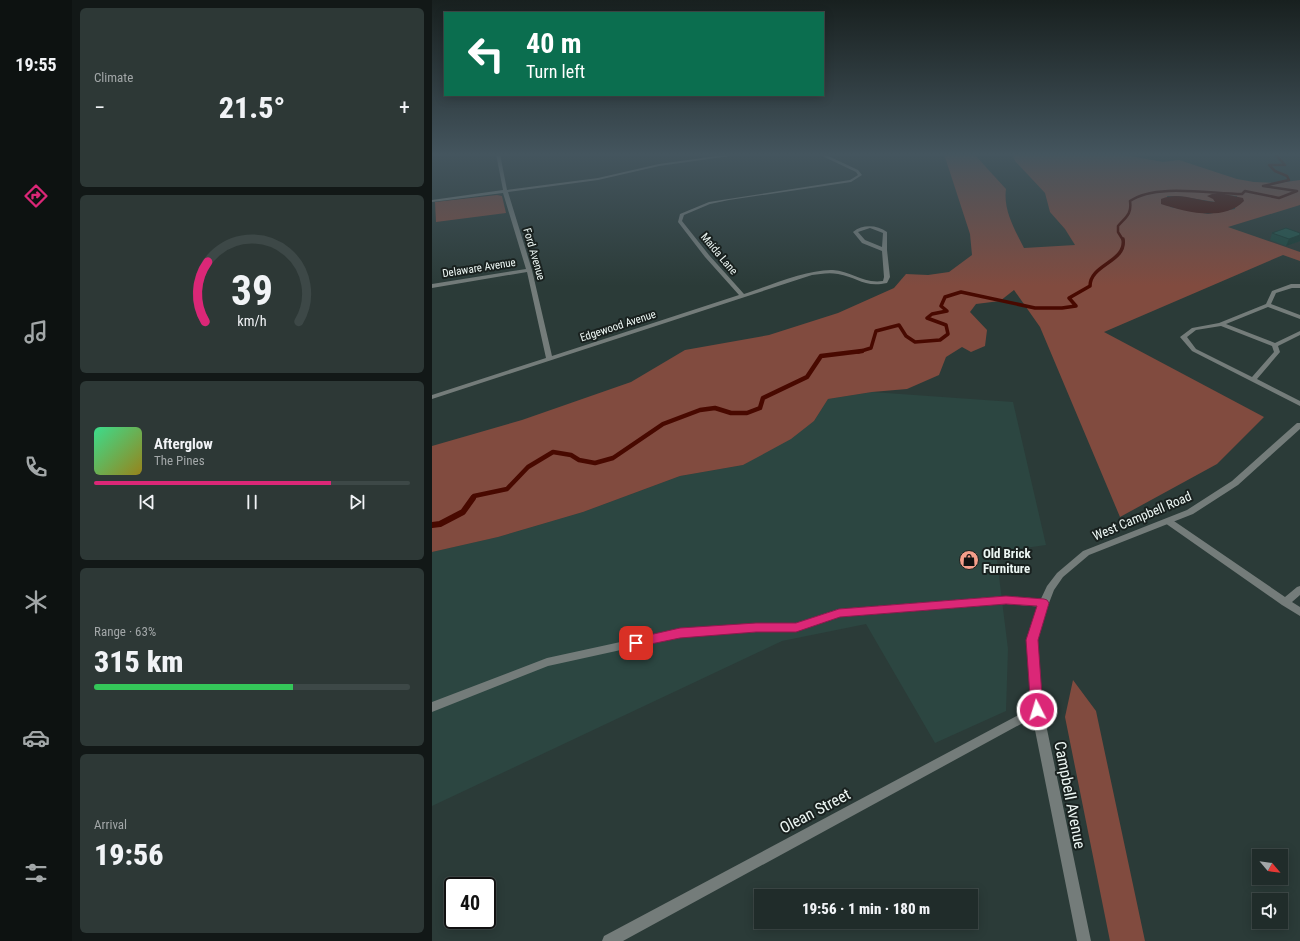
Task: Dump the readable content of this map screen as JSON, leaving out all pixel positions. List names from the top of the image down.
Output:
{
  "streets": {
    "street": [
      "Ford Avenue",
      "Maida Lane",
      "Delaware Avenue",
      "Edgewood Avenue",
      "West Campbell Road",
      "Campbell Avenue",
      "Olean Street"
    ]
  },
  "crossings": [
    ["Ford Avenue", "Delaware Avenue"],
    ["Ford Avenue", "Edgewood Avenue"],
    ["Maida Lane", "Edgewood Avenue"],
    ["West Campbell Road", "Campbell Avenue"],
    ["Campbell Avenue", "Olean Street"]
  ],
  "places": {
    "shop": ["Old Brick Furniture"]
  },
  "north": "bottom right",
  "page": {
    "tabs": "19:55",
    "tile": [
      "Climate",
      ["Range · 63%", "315 km"],
      ["Arrival", "19:56"]
    ],
    "turn": ["40 m", "Turn left"],
    "heat": ["−", "21.5°", "+"],
    "song": ["Afterglow", "The Pines"],
    "limit": "40",
    "trip": "19:56 · 1 min · 180 m",
    "gauge": ["39", "km/h"]
  }
}
